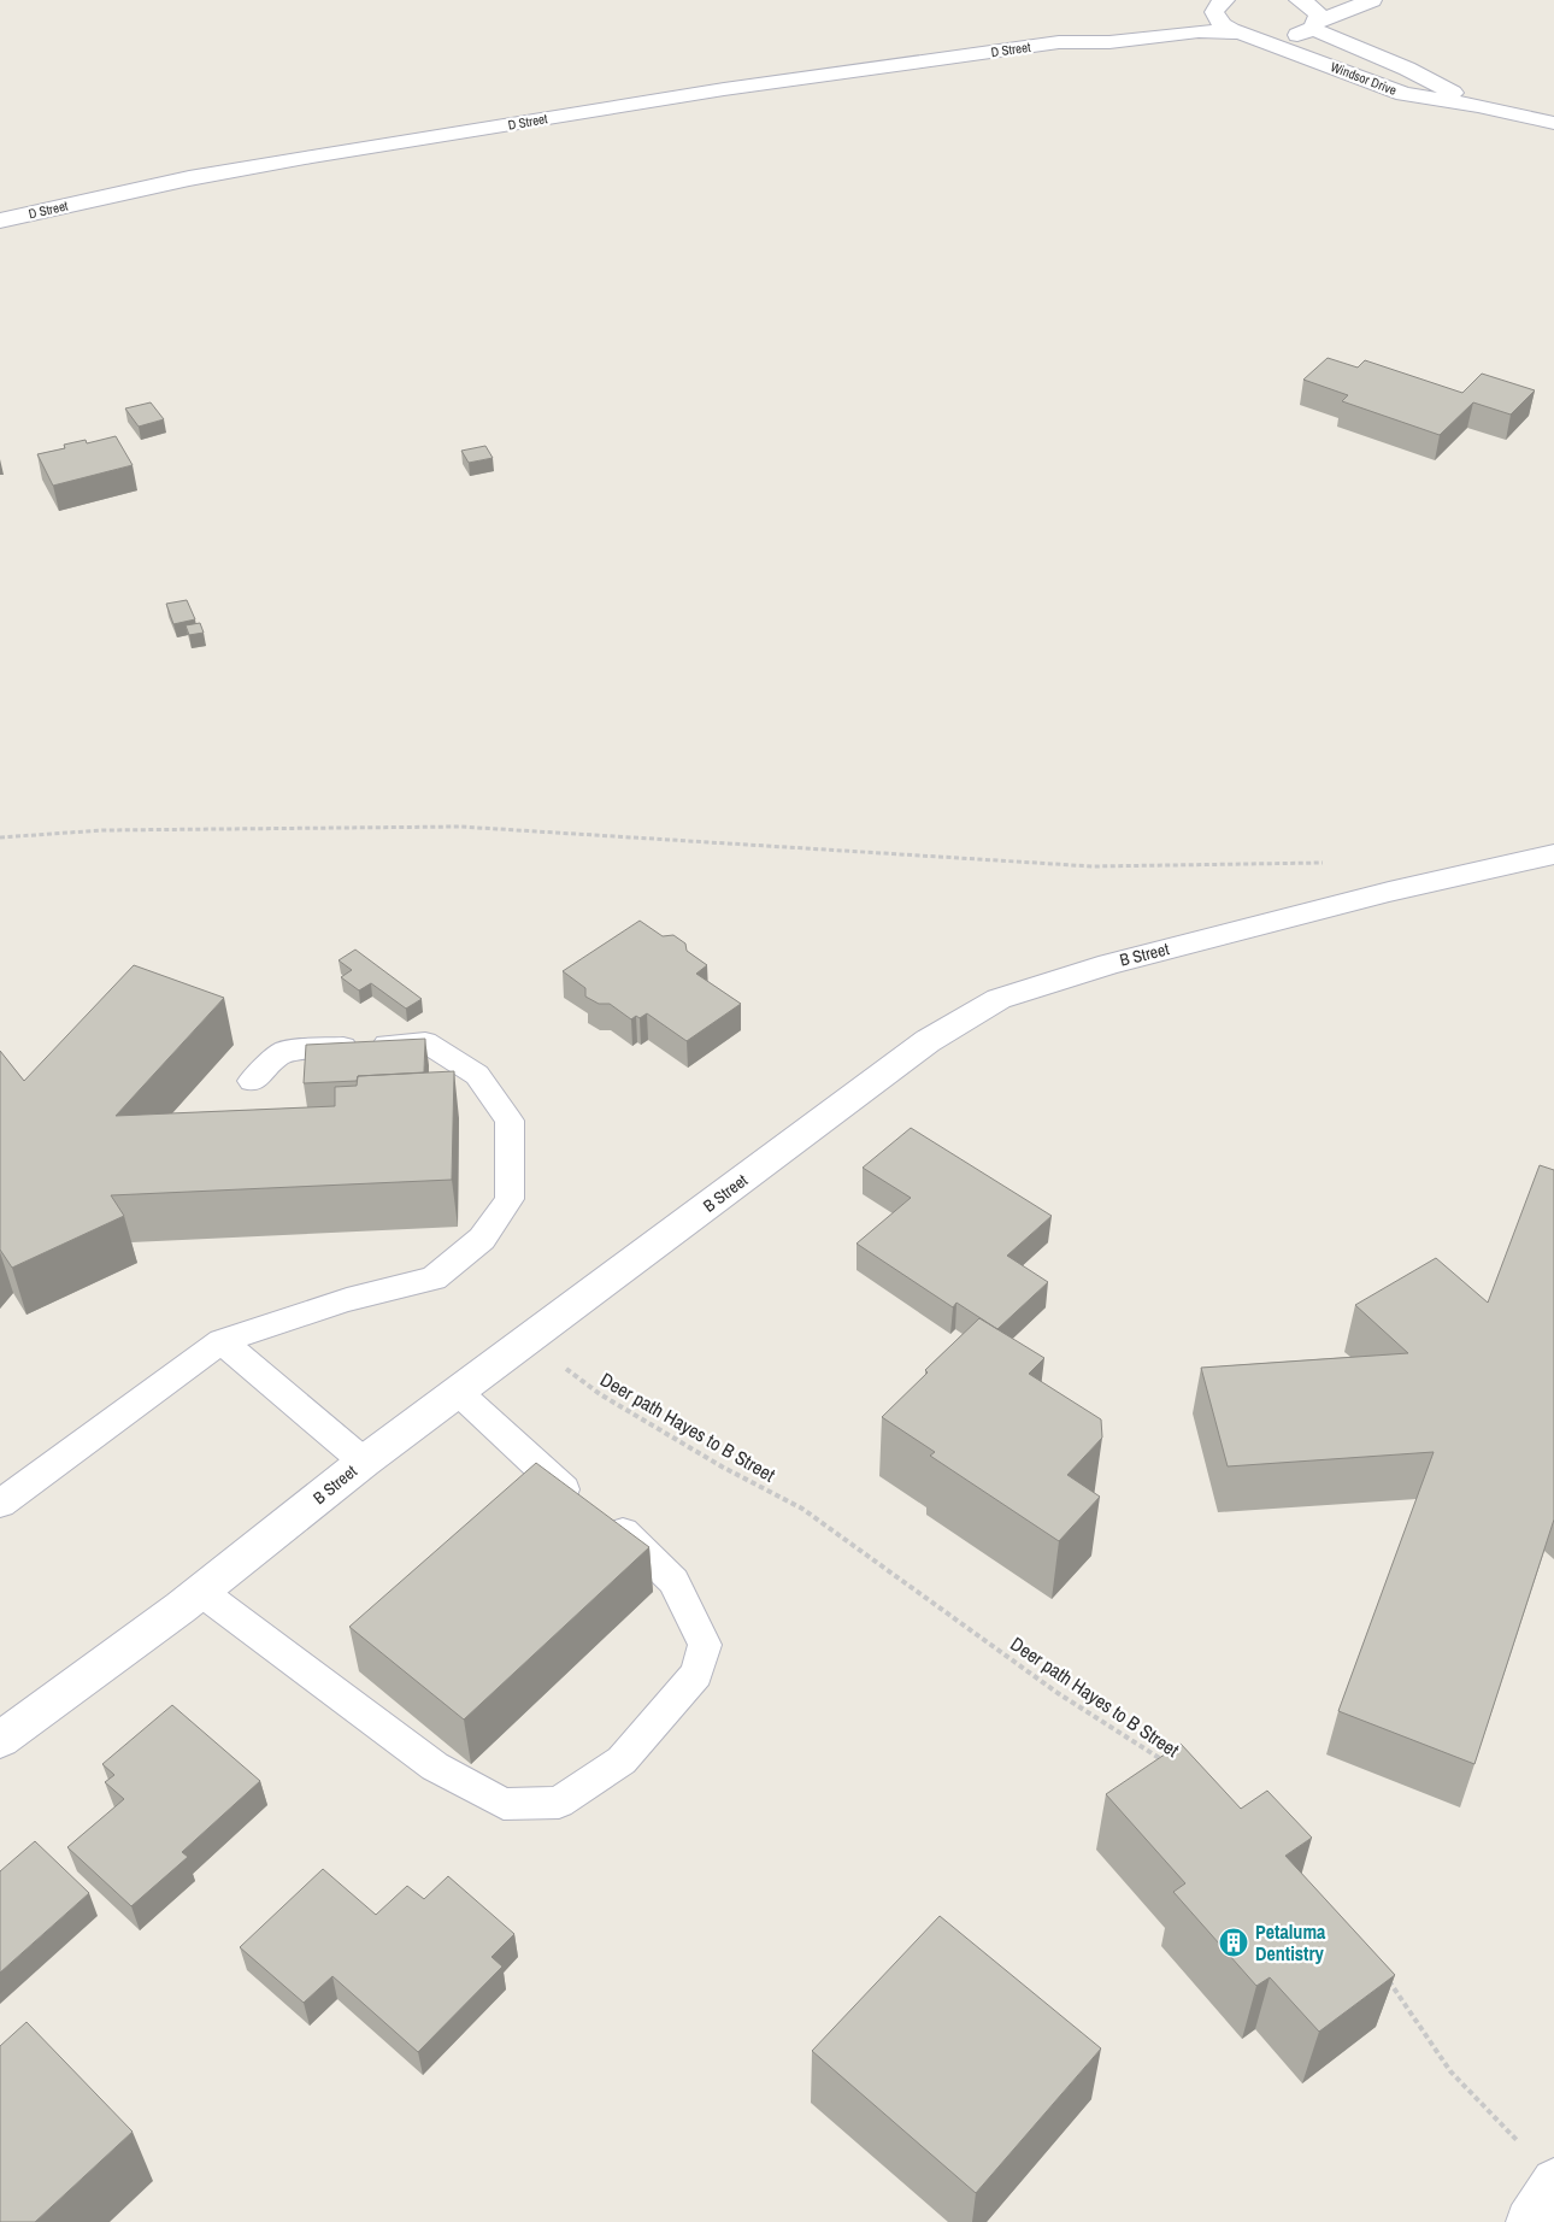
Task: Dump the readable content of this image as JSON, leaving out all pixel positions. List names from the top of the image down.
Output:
{
  "streets": {
    "street": ["D Street", "Windsor Drive", "B Street"],
    "path": ["Deer path Hayes to B Street"]
  },
  "crossings": [
    ["D Street", "Windsor Drive"],
    ["B Street", "Deer path Hayes to B Street"]
  ],
  "places": {
    "building": ["Petaluma Dentistry"]
  }
}
